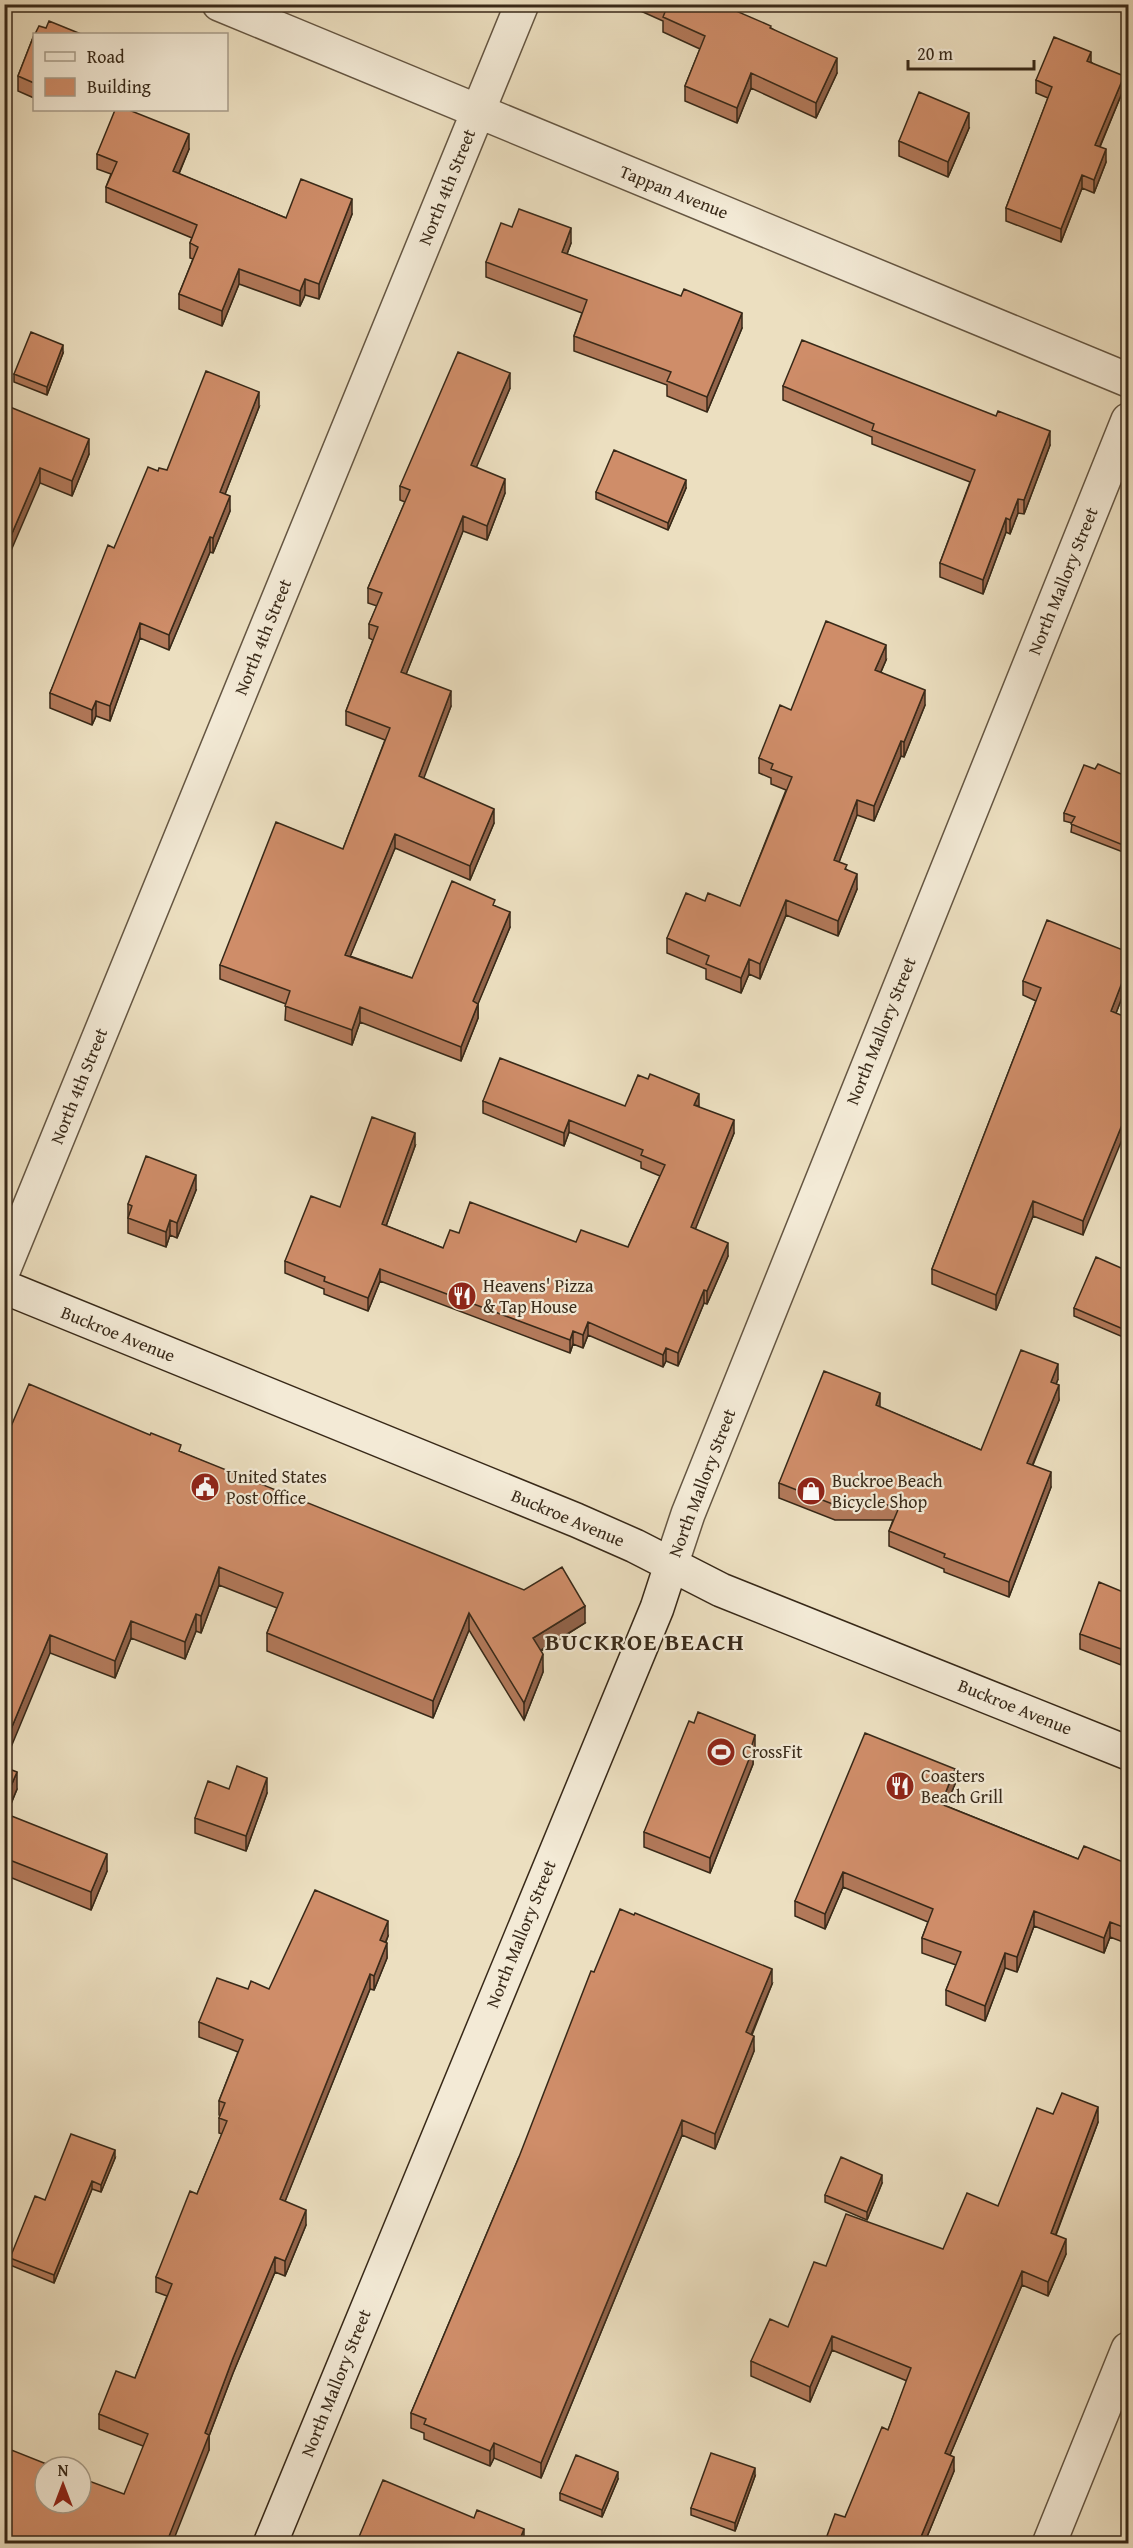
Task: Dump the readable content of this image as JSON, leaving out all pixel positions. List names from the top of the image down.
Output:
{
  "streets": {
    "street": [
      "North 4th Street",
      "Tappan Avenue",
      "North Mallory Street",
      "Buckroe Avenue"
    ]
  },
  "crossings": [
    ["North 4th Street", "Tappan Avenue"],
    ["North Mallory Street", "Buckroe Avenue"]
  ],
  "districts": ["BUCKROE BEACH"],
  "places": {
    "restaurant": ["Heavens' Pizza & Tap House", "Coasters Beach Grill"],
    "public building": ["United States Post Office"],
    "shop": ["Buckroe Beach Bicycle Shop"],
    "sports": ["CrossFit"]
  },
  "legend": ["Road", "Building"],
  "scale_bar": "20 m",
  "north": "top"
}
